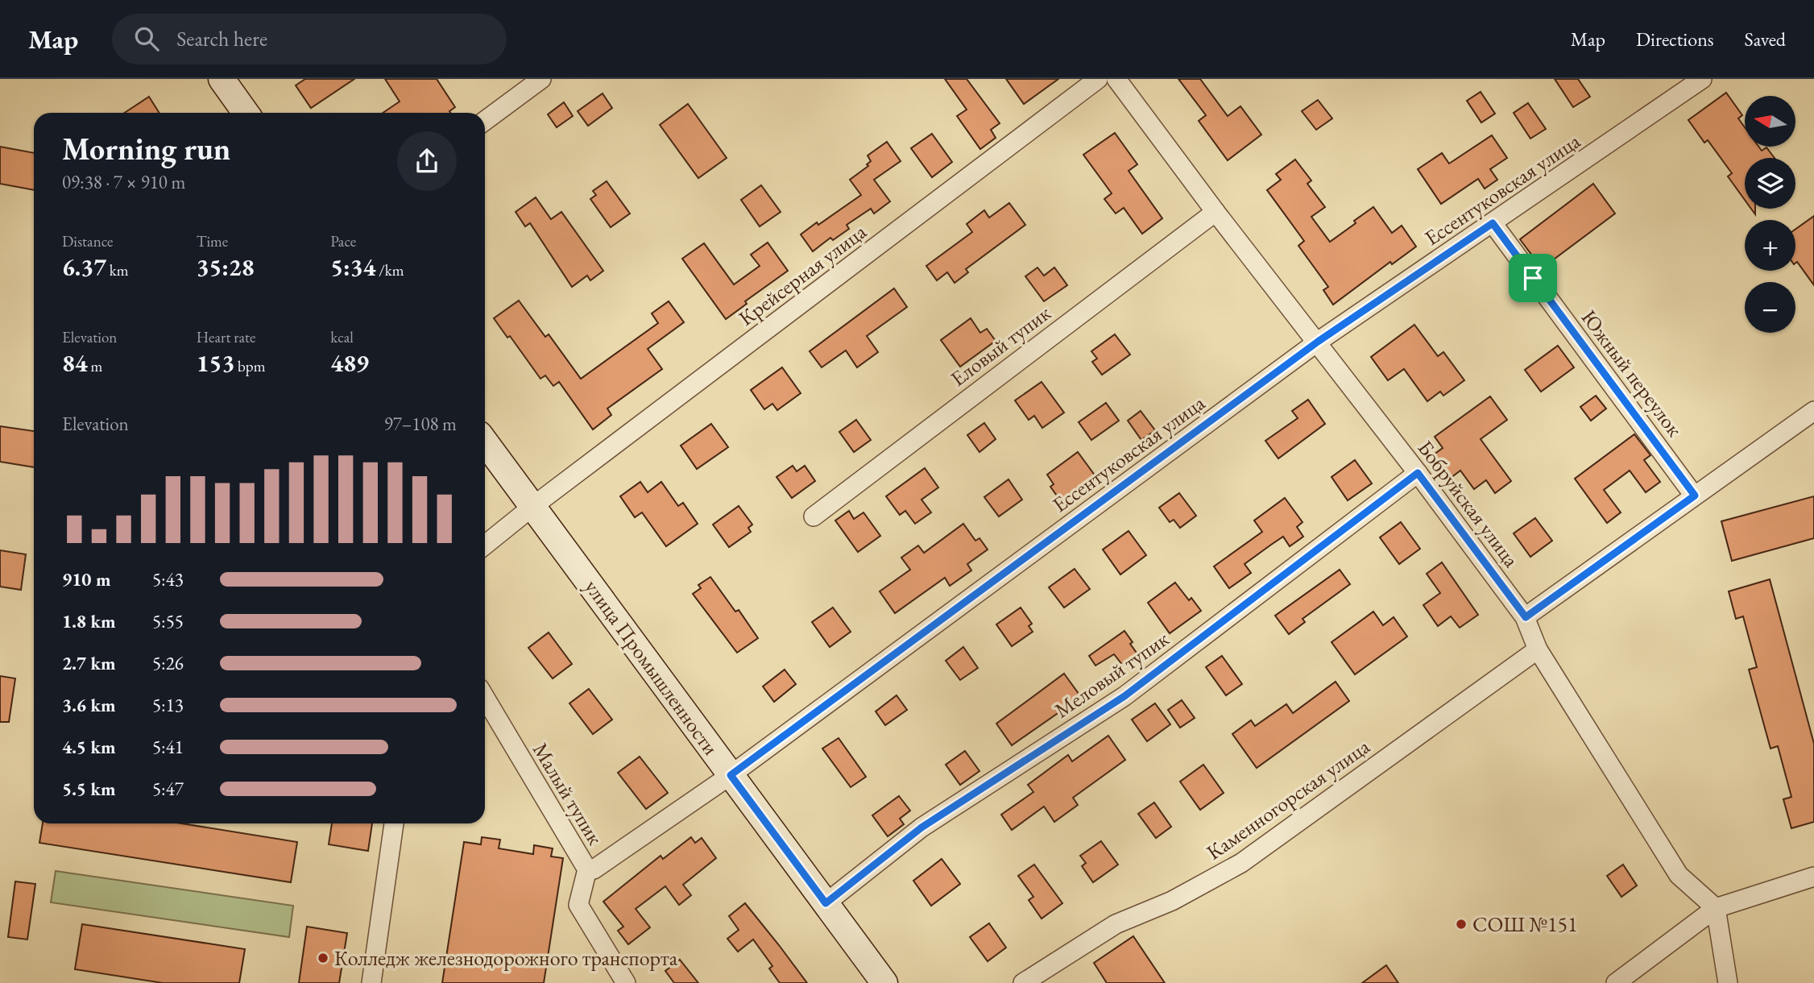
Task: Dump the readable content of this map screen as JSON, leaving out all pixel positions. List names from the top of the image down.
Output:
{
  "streets": {
    "main road": ["улица Промышленности"],
    "street": [
      "Ессентуковская улица",
      "Крейсерная улица",
      "Еловый тупик",
      "Южный переулок",
      "Бобруйская улица",
      "Меловый тупик",
      "Малый тупик",
      "Каменногорская улица"
    ]
  },
  "crossings": [
    ["Ессентуковская улица", "Южный переулок"],
    ["Ессентуковская улица", "Бобруйская улица"],
    ["Ессентуковская улица", "улица Промышленности"],
    ["Ессентуковская улица", "Малый тупик"],
    ["Крейсерная улица", "улица Промышленности"],
    ["Еловый тупик", "Бобруйская улица"],
    ["Бобруйская улица", "Меловый тупик"],
    ["Бобруйская улица", "Каменногорская улица"],
    ["улица Промышленности", "Меловый тупик"]
  ],
  "places": ["СОШ №151", "Колледж железнодорожного транспорта"],
  "north": "left",
  "page": {
    "header": "Map",
    "search": "Search here",
    "nav": ["Map", "Directions", "Saved"],
    "map_buttons": ["+", "−"],
    "heading": ["Morning run", "09:38 · 7 × 910 m"],
    "stats": [
      ["Distance", "6.37 km"],
      ["Time", "35:28"],
      ["Pace", "5:34 /km"],
      ["Elevation", "84 m"],
      ["Heart rate", "153 bpm"],
      ["kcal", "489"]
    ],
    "chart": ["Elevation", "97–108 m"],
    "list": [
      {
        "name": "910 m",
        "note": "5:43"
      },
      {
        "name": "1.8 km",
        "note": "5:55"
      },
      {
        "name": "2.7 km",
        "note": "5:26"
      },
      {
        "name": "3.6 km",
        "note": "5:13"
      },
      {
        "name": "4.5 km",
        "note": "5:41"
      },
      {
        "name": "5.5 km",
        "note": "5:47"
      }
    ]
  }
}
